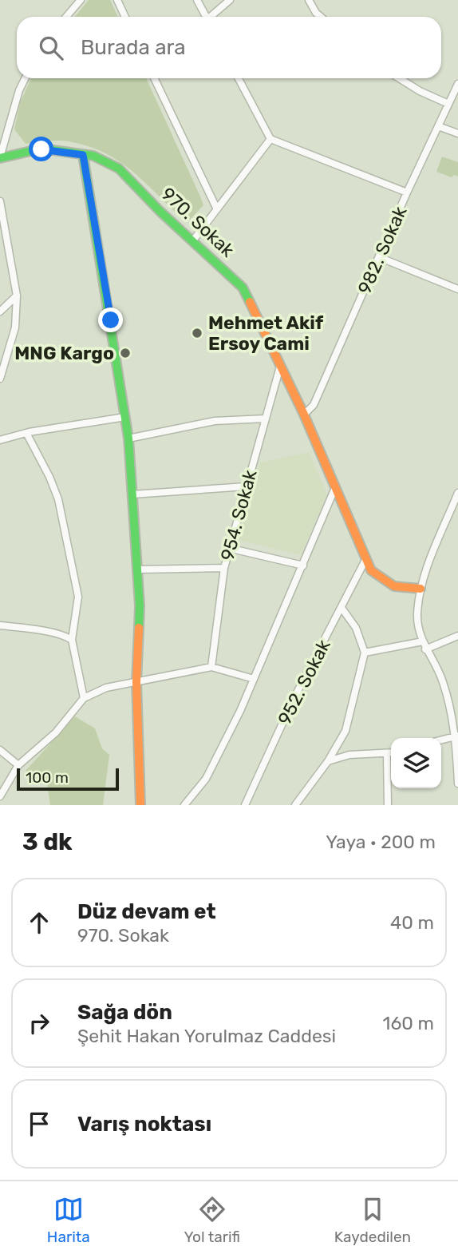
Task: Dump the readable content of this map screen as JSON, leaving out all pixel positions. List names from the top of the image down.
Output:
{
  "streets": {
    "street": [
      "970. Sokak",
      "982. Sokak",
      "954. Sokak",
      "952. Sokak"
    ]
  },
  "crossings": [
    ["970. Sokak", "982. Sokak"],
    ["970. Sokak", "954. Sokak"],
    ["970. Sokak", "952. Sokak"]
  ],
  "places": ["Mehmet Akif Ersoy Cami", "MNG Kargo"],
  "scale_bar": "100 m",
  "page": {
    "search": "Burada ara",
    "scale": "100 m",
    "heading": ["3 dk", "Yaya · 200 m"],
    "list": [
      ["Düz devam et", "970. Sokak", "40 m"],
      ["Sağa dön", "Şehit Hakan Yorulmaz Caddesi", "160 m"],
      "Varış noktası"
    ],
    "nav": ["Harita", "Yol tarifi", "Kaydedilen"]
  }
}
